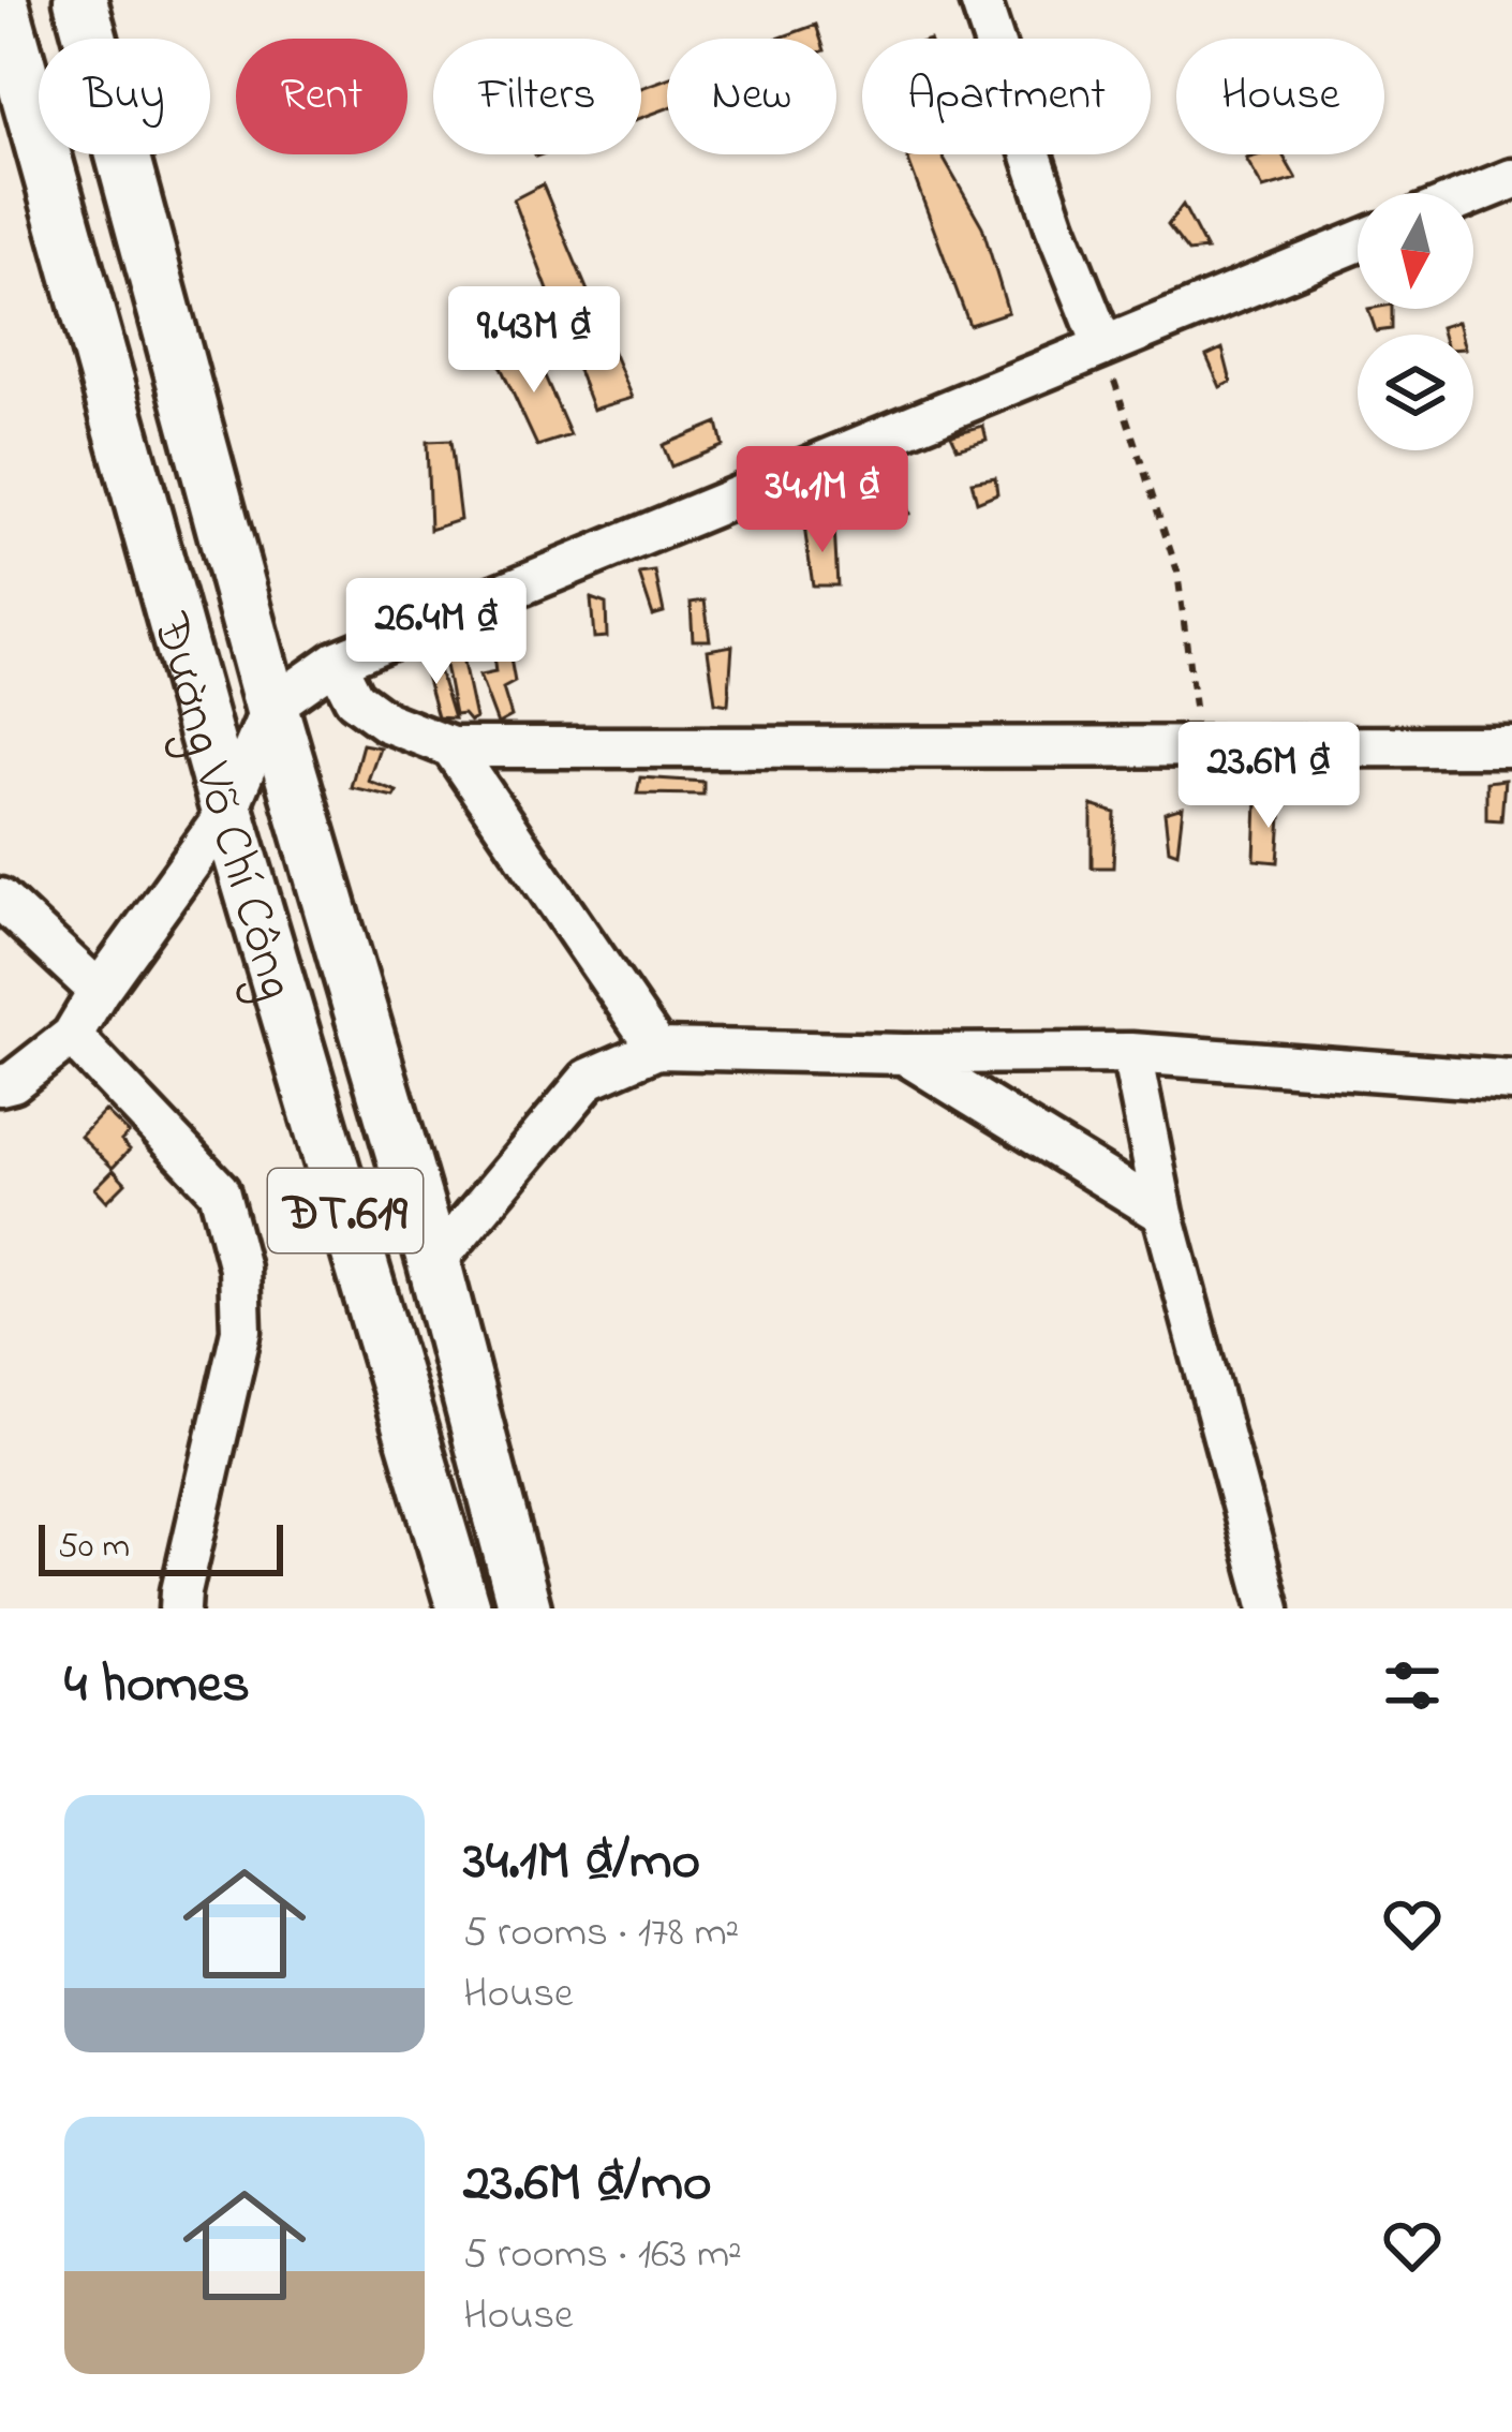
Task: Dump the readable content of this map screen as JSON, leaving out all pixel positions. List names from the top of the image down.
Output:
{
  "streets": {
    "main road": ["Đường Võ Chí Công", "ĐT.619"]
  },
  "scale_bar": "50 m",
  "north": "bottom",
  "page": {
    "chip": [
      "Buy",
      "Rent",
      "Filters",
      "New",
      "Apartment",
      "House"
    ],
    "price": [
      "9.43M ₫",
      "34.1M ₫",
      "26.4M ₫",
      "23.6M ₫"
    ],
    "scale": "50 m",
    "heading": "4 homes",
    "list": [
      {
        "name": "34.1M ₫/mo",
        "note": "5 rooms · 178 m² · House"
      },
      {
        "name": "23.6M ₫/mo",
        "note": "5 rooms · 163 m² · House"
      }
    ]
  }
}
